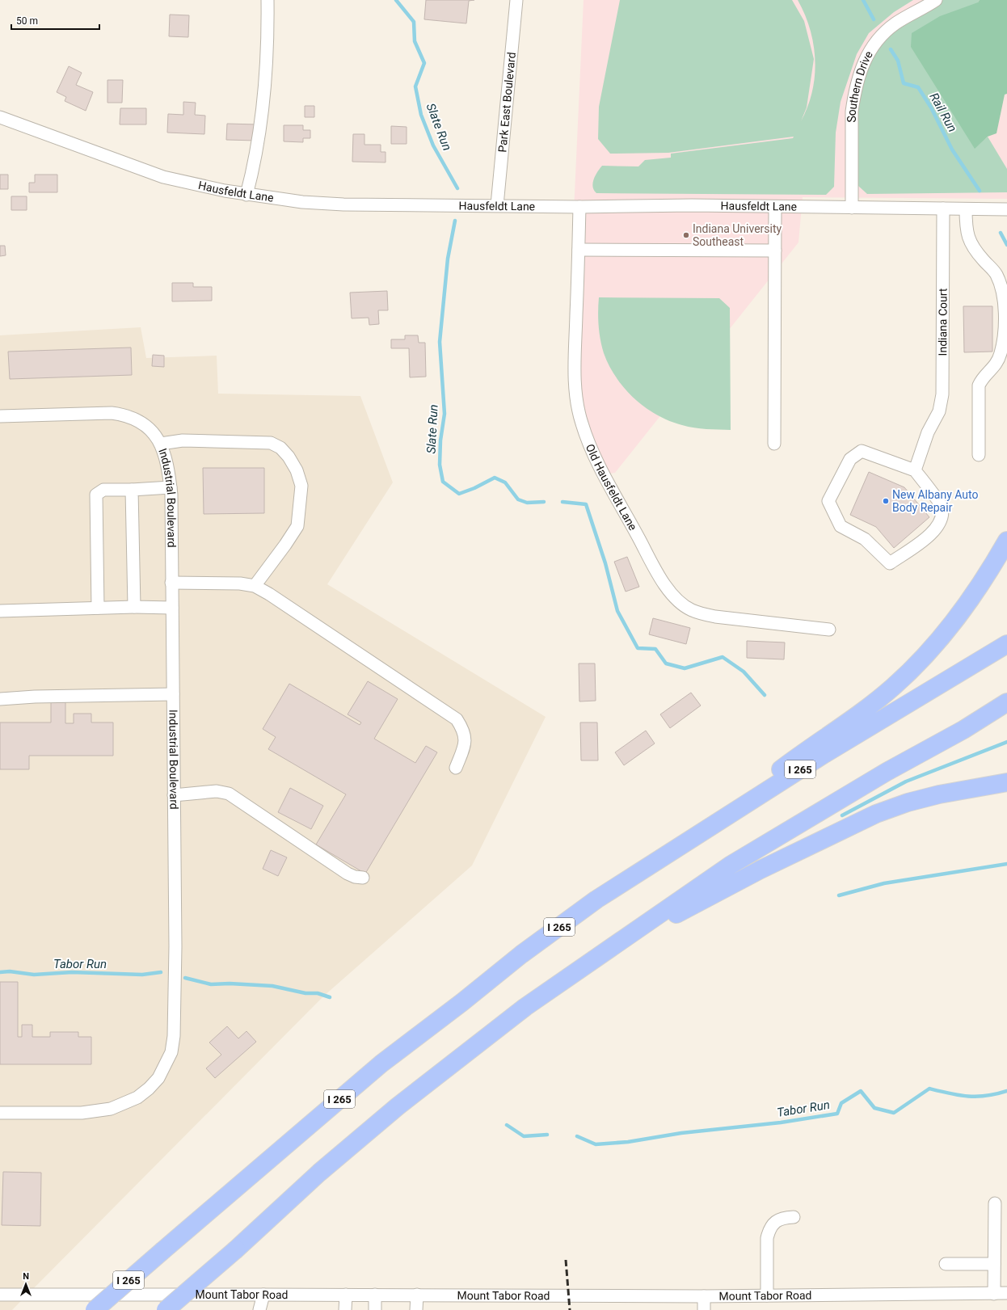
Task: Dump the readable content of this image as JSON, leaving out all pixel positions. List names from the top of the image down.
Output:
{
  "streets": {
    "highway": ["I 265"],
    "street": [
      "Southern Drive",
      "Park East Boulevard",
      "Hausfeldt Lane",
      "Indiana Court",
      "Old Hausfeldt Lane",
      "Industrial Boulevard",
      "Mount Tabor Road"
    ]
  },
  "crossings": [
    ["Southern Drive", "Hausfeldt Lane"],
    ["Park East Boulevard", "Hausfeldt Lane"],
    ["Hausfeldt Lane", "Indiana Court"],
    ["Hausfeldt Lane", "Old Hausfeldt Lane"]
  ],
  "water": ["Rail Run", "Slate Run", "Tabor Run"],
  "places": ["Indiana University Southeast", "New Albany Auto Body Repair"],
  "scale_bar": "50 m",
  "north": "top"
}
